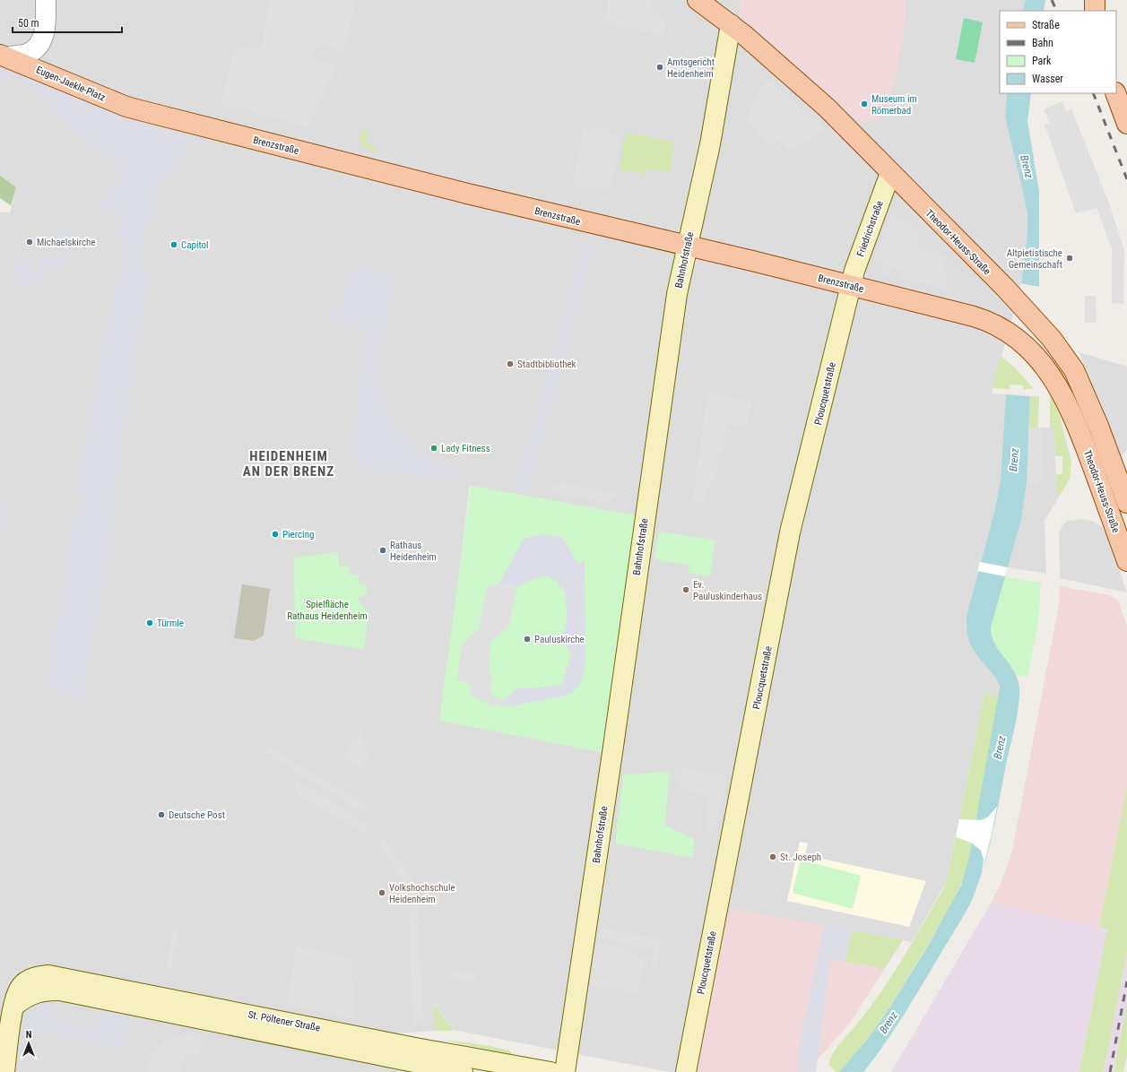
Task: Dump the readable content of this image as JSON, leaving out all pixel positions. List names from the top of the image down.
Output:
{
  "streets": {
    "main road": [
      "Eugen-Jaekle-Platz",
      "Brenzstraße",
      "Friedrichstraße",
      "Theodor-Heuss-Straße",
      "Bahnhofstraße",
      "Ploucquetstraße",
      "St. Pöltener Straße"
    ]
  },
  "crossings": [
    ["Eugen-Jaekle-Platz", "Brenzstraße"],
    ["Brenzstraße", "Friedrichstraße"],
    ["Brenzstraße", "Theodor-Heuss-Straße"],
    ["Brenzstraße", "Bahnhofstraße"],
    ["Brenzstraße", "Ploucquetstraße"],
    ["Friedrichstraße", "Theodor-Heuss-Straße"],
    ["Friedrichstraße", "Ploucquetstraße"],
    ["Theodor-Heuss-Straße", "Bahnhofstraße"]
  ],
  "districts": ["HEIDENHEIM AN DER BRENZ"],
  "water": ["Brenz"],
  "parks": ["Spielfläche Rathaus Heidenheim"],
  "places": [
    "Amtsgericht Heidenheim",
    "Museum im Römerbad",
    "Michaelskirche",
    "Capitol",
    "Altpietistische Gemeinschaft",
    "Stadtbibliothek",
    "Lady Fitness",
    "Piercing",
    "Rathaus Heidenheim",
    "Ev. Pauluskinderhaus",
    "Türmle",
    "Pauluskirche",
    "Deutsche Post",
    "St. Joseph",
    "Volkshochschule Heidenheim"
  ],
  "legend": [
    "Straße",
    "Bahn",
    "Park",
    "Wasser"
  ],
  "scale_bar": "50 m",
  "north": "top"
}
